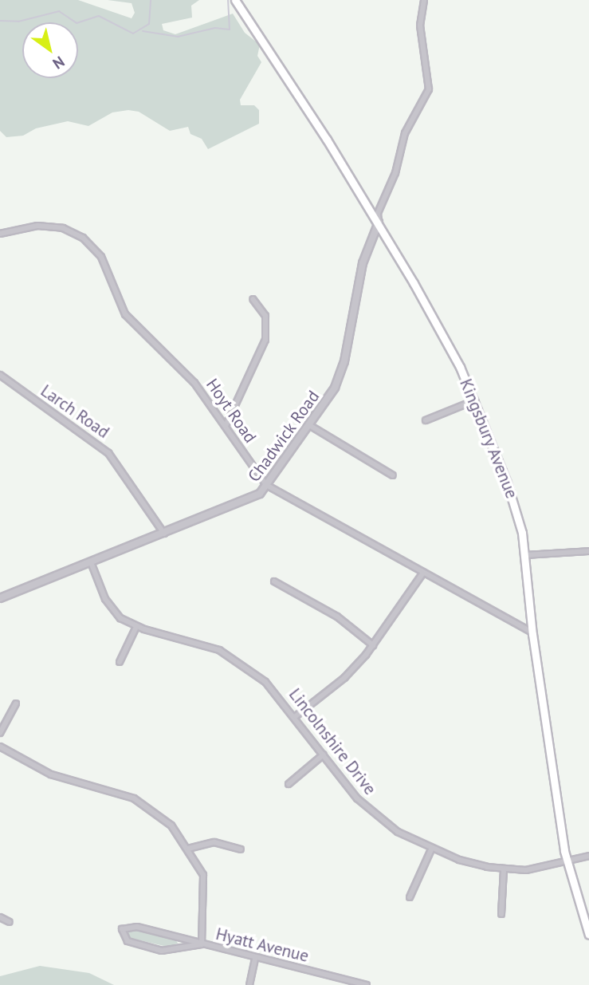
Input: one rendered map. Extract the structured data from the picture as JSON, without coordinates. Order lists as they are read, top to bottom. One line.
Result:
{"streets":{"main road":["Kingsbury Avenue"],"street":["Hoyt Road","Larch Road","Chadwick Road","Lincolnshire Drive","Hyatt Avenue"]},"crossings":[["Hoyt Road","Chadwick Road"],["Hoyt Road","Kingsbury Avenue"],["Larch Road","Chadwick Road"],["Chadwick Road","Kingsbury Avenue"],["Chadwick Road","Lincolnshire Drive"],["Kingsbury Avenue","Lincolnshire Drive"]],"north":"bottom right"}
